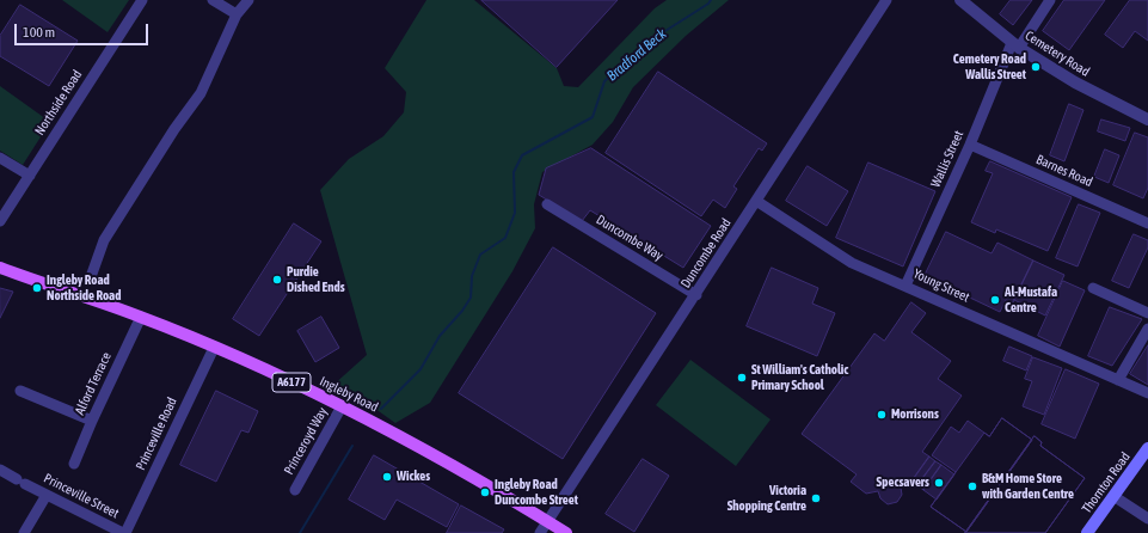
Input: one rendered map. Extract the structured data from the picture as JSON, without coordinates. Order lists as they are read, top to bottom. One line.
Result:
{"streets":{"main road":["A6177","Ingleby Road","Thornton Road"],"street":["Cemetery Road","Northside Road","Wallis Street","Barnes Road","Duncombe Way","Duncombe Road","Young Street","Alford Terrace","Princeville Road","Princeroyd Way","Princeville Street"]},"crossings":[["Cemetery Road","Wallis Street"],["Wallis Street","Barnes Road"],["Wallis Street","Young Street"],["Duncombe Way","Duncombe Road"],["Duncombe Road","Young Street"],["Duncombe Road","Ingleby Road"],["Alford Terrace","Ingleby Road"],["Ingleby Road","Princeville Road"],["Ingleby Road","Princeroyd Way"],["Princeville Road","Princeville Street"]],"water":["Bradford Beck"],"places":["Cemetery Road Wallis Street","Purdie Dished Ends","Ingleby Road Northside Road","Al-Mustafa Centre","St William's Catholic Primary School","Morrisons","Wickes","Specsavers","B&M Home Store with Garden Centre","Ingleby Road Duncombe Street","Victoria Shopping Centre"],"scale_bar":"100 m"}
